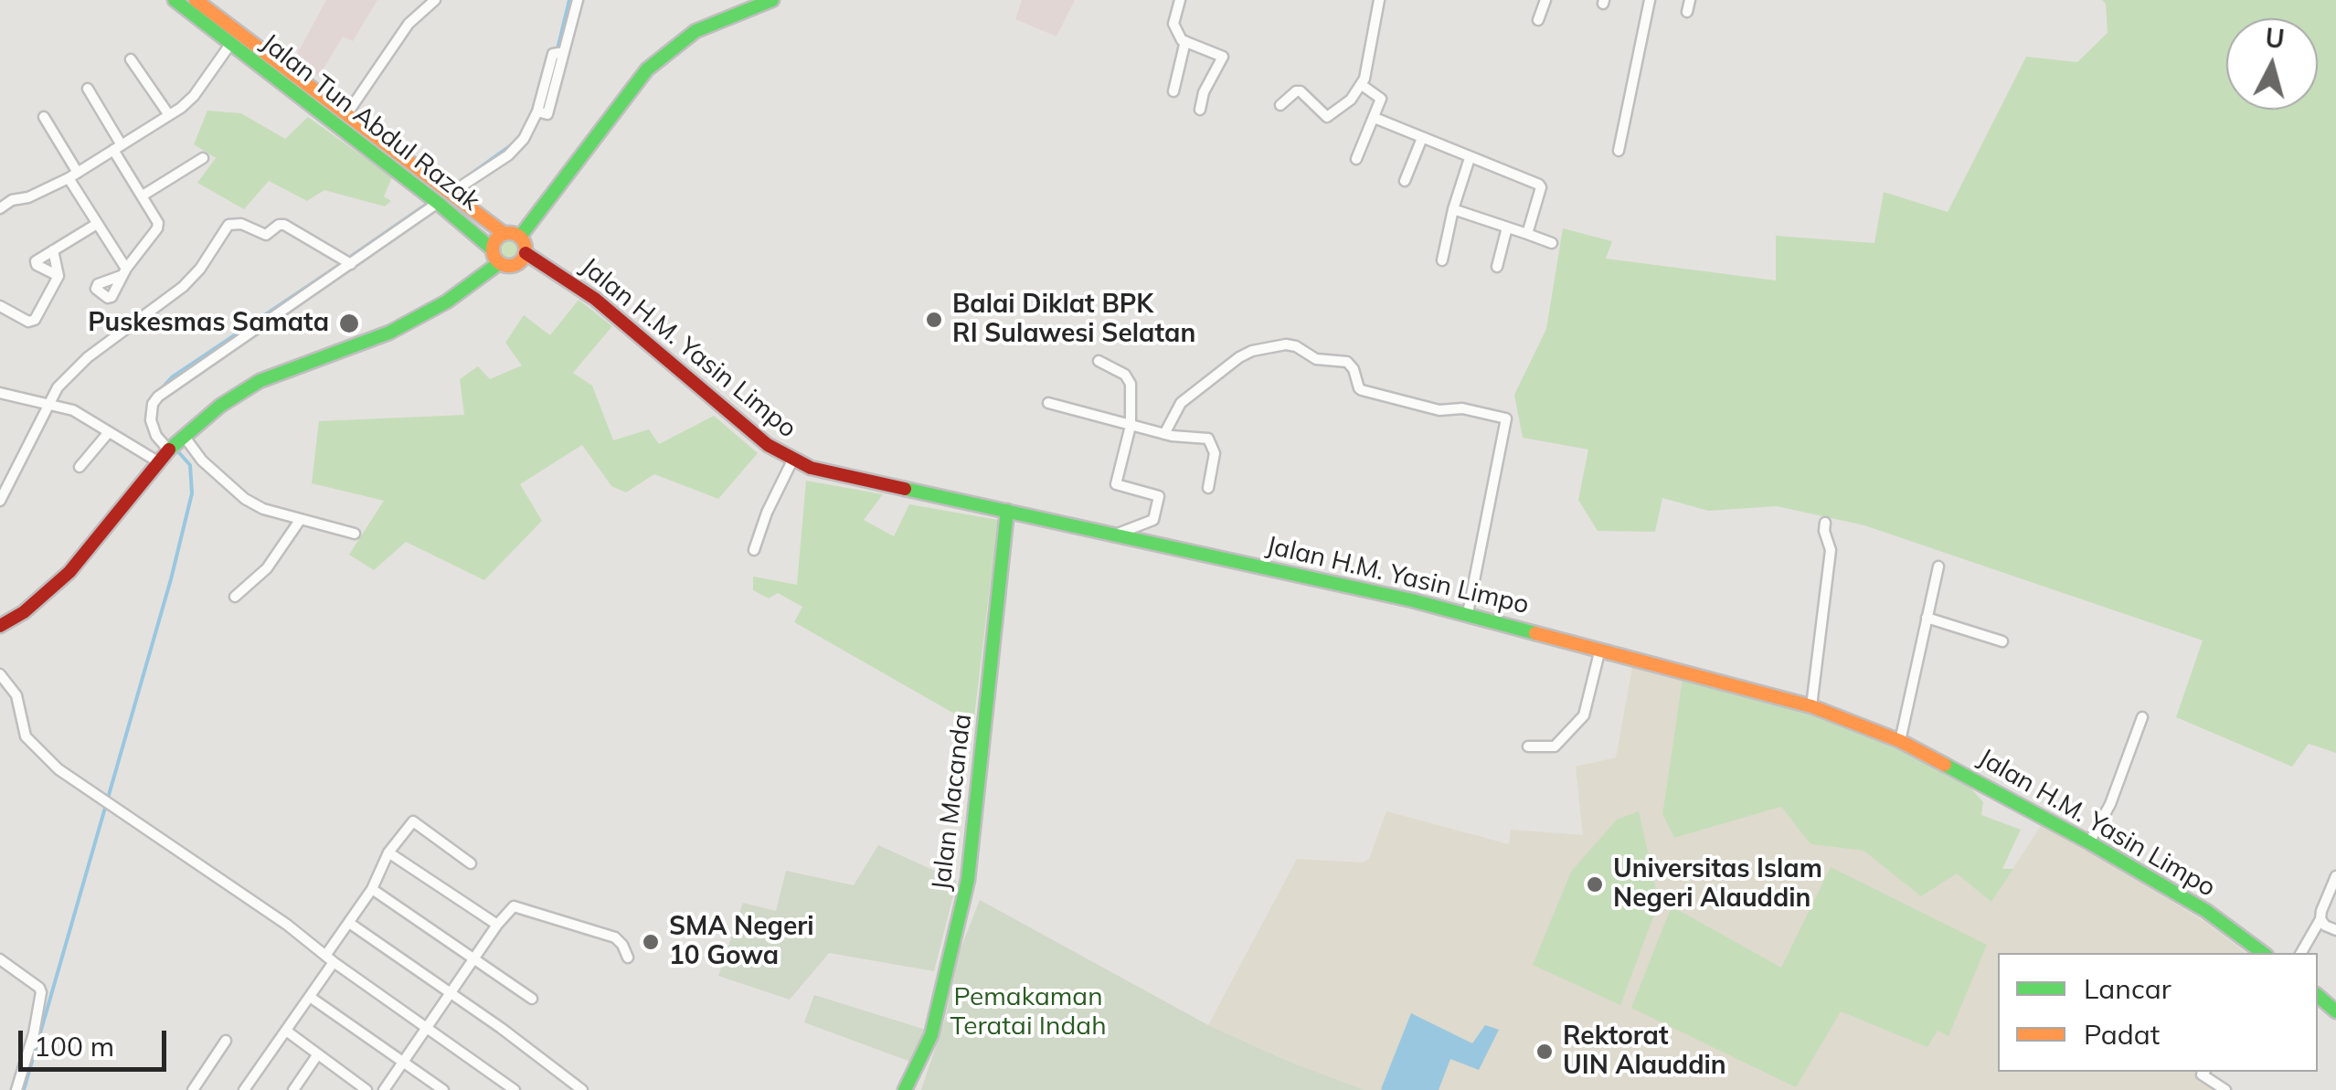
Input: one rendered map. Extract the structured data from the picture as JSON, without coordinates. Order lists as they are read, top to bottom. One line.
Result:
{"streets":{"main road":["Jalan Tun Abdul Razak","Jalan H.M. Yasin Limpo","Jalan Macanda"]},"crossings":[["Jalan Tun Abdul Razak","Jalan H.M. Yasin Limpo"],["Jalan H.M. Yasin Limpo","Jalan Macanda"]],"parks":["Pemakaman Teratai Indah"],"places":["Balai Diklat BPK RI Sulawesi Selatan","Puskesmas Samata","Universitas Islam Negeri Alauddin","SMA Negeri 10 Gowa","Rektorat UIN Alauddin"],"legend":["Lancar","Padat"],"scale_bar":"100 m","north":"top"}
